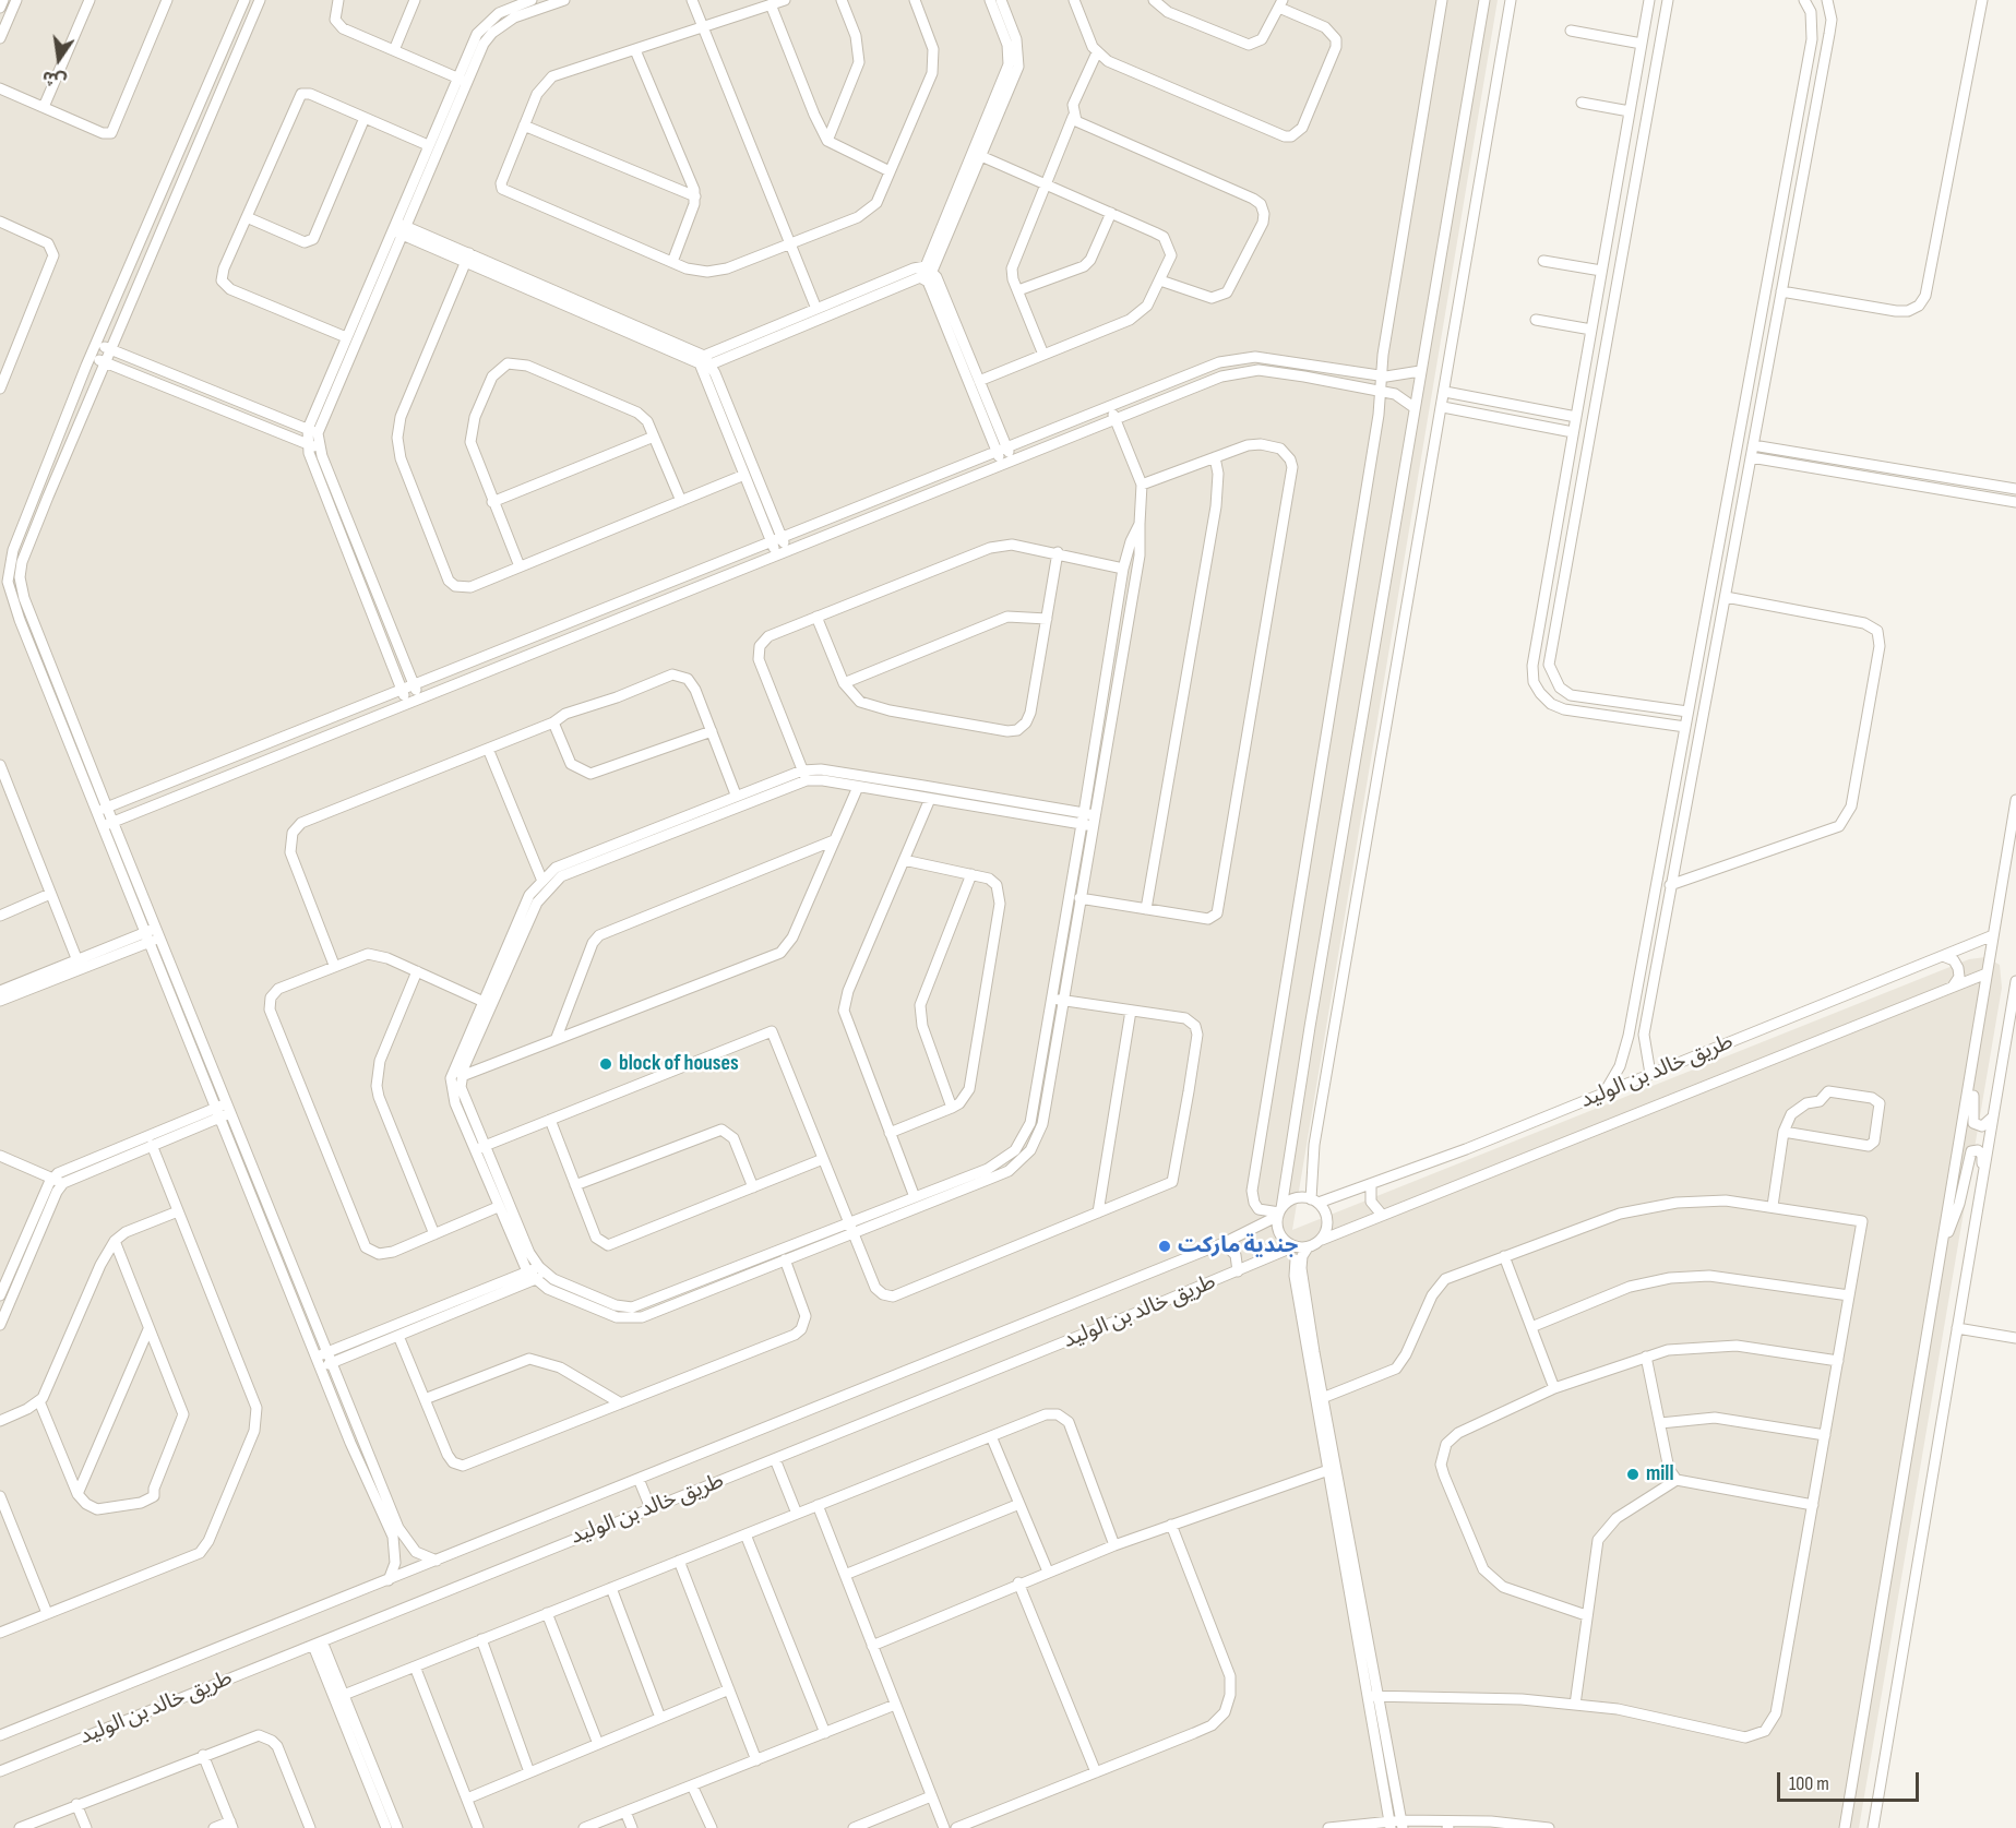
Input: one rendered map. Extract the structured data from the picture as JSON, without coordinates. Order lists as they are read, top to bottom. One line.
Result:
{"streets":{"street":["طريق خالد بن الوليد"]},"places":["block of houses","جندية ماركت","mill"],"scale_bar":"100 m","north":"bottom"}
